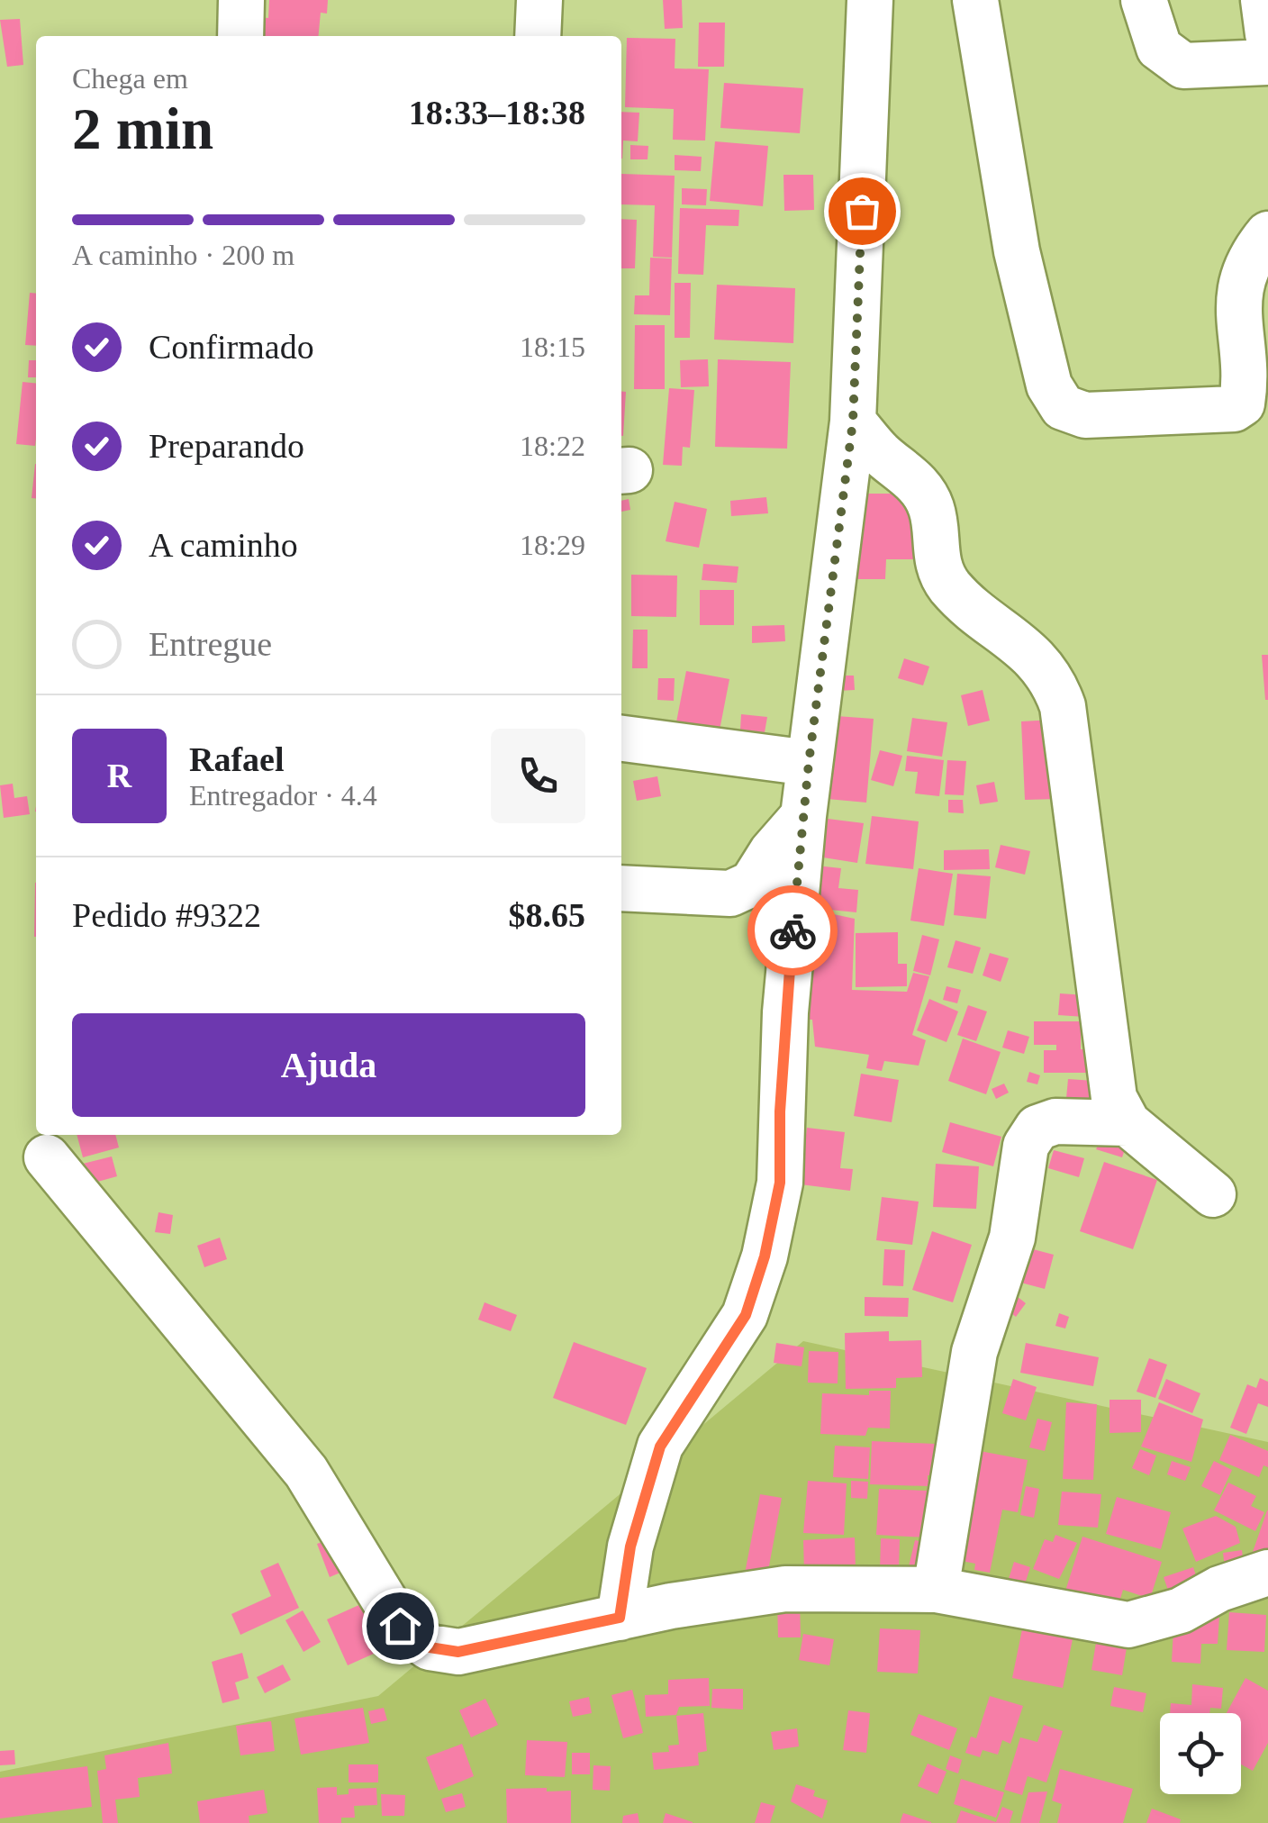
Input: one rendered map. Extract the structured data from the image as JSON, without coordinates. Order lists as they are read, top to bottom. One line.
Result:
{"page":{"heading":["2 min","Chega em","18:33–18:38"],"panel":["Rafael","Entregador · 4.4","Pedido #9322","$8.65"],"bar":"A caminho · 200 m","list":[["Confirmado","18:15"],["Preparando","18:22"],["A caminho","18:29"],"Entregue"],"round":"R","buttons":"Ajuda"}}
